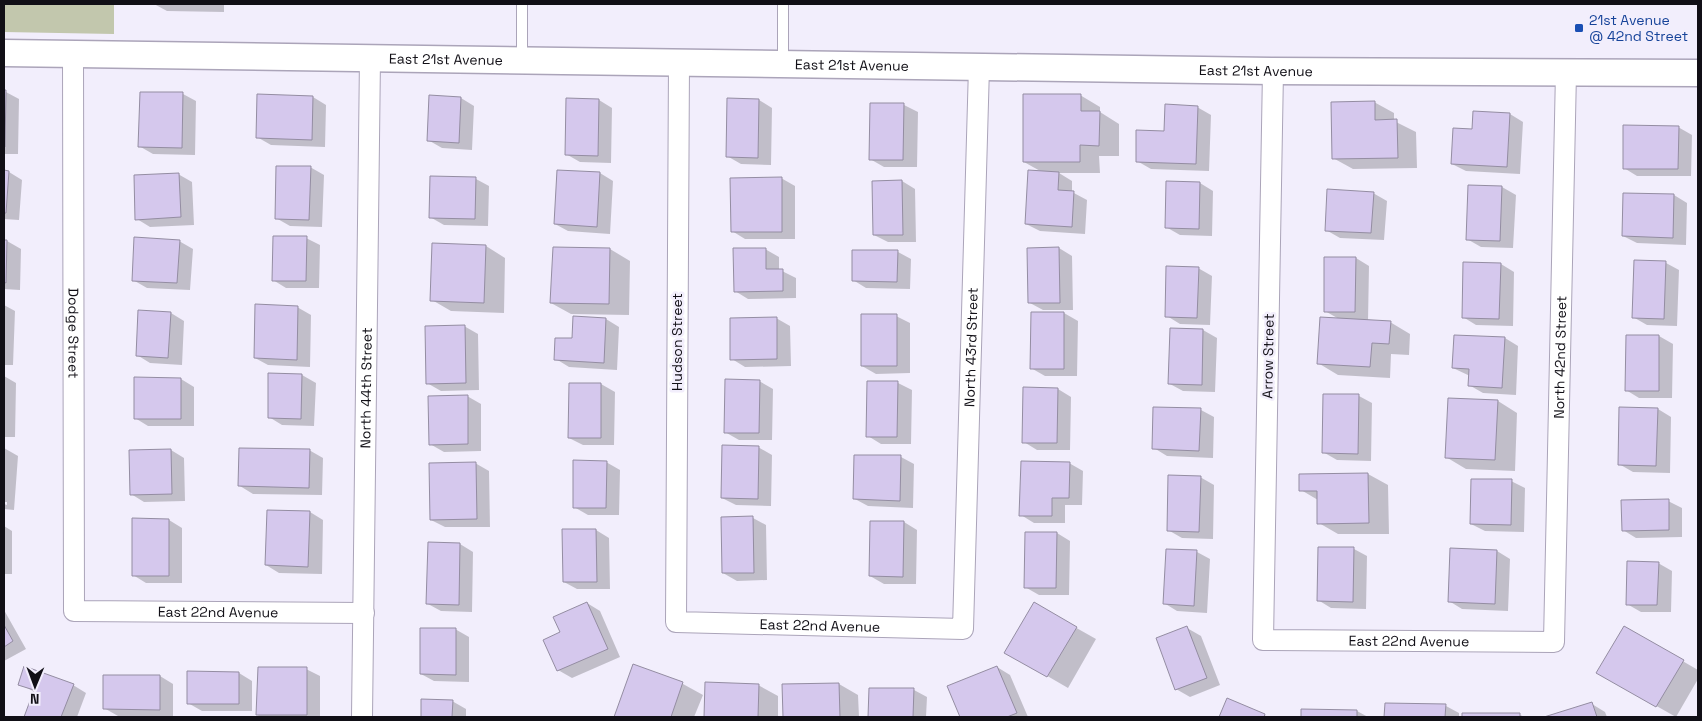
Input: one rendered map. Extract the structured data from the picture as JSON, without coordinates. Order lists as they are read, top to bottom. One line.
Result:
{"streets":{"street":["East 21st Avenue","Dodge Street","Hudson Street","North 43rd Street","Arrow Street","North 42nd Street","North 44th Street","East 22nd Avenue"]},"crossings":[["East 21st Avenue","Dodge Street"],["East 21st Avenue","Hudson Street"],["East 21st Avenue","North 43rd Street"],["East 21st Avenue","Arrow Street"],["East 21st Avenue","North 42nd Street"],["East 21st Avenue","North 44th Street"],["Dodge Street","East 22nd Avenue"],["Hudson Street","East 22nd Avenue"],["North 43rd Street","East 22nd Avenue"],["Arrow Street","East 22nd Avenue"],["North 42nd Street","East 22nd Avenue"],["North 44th Street","East 22nd Avenue"]],"places":{"transit":["21st Avenue @ 42nd Street"]},"north":"bottom"}
